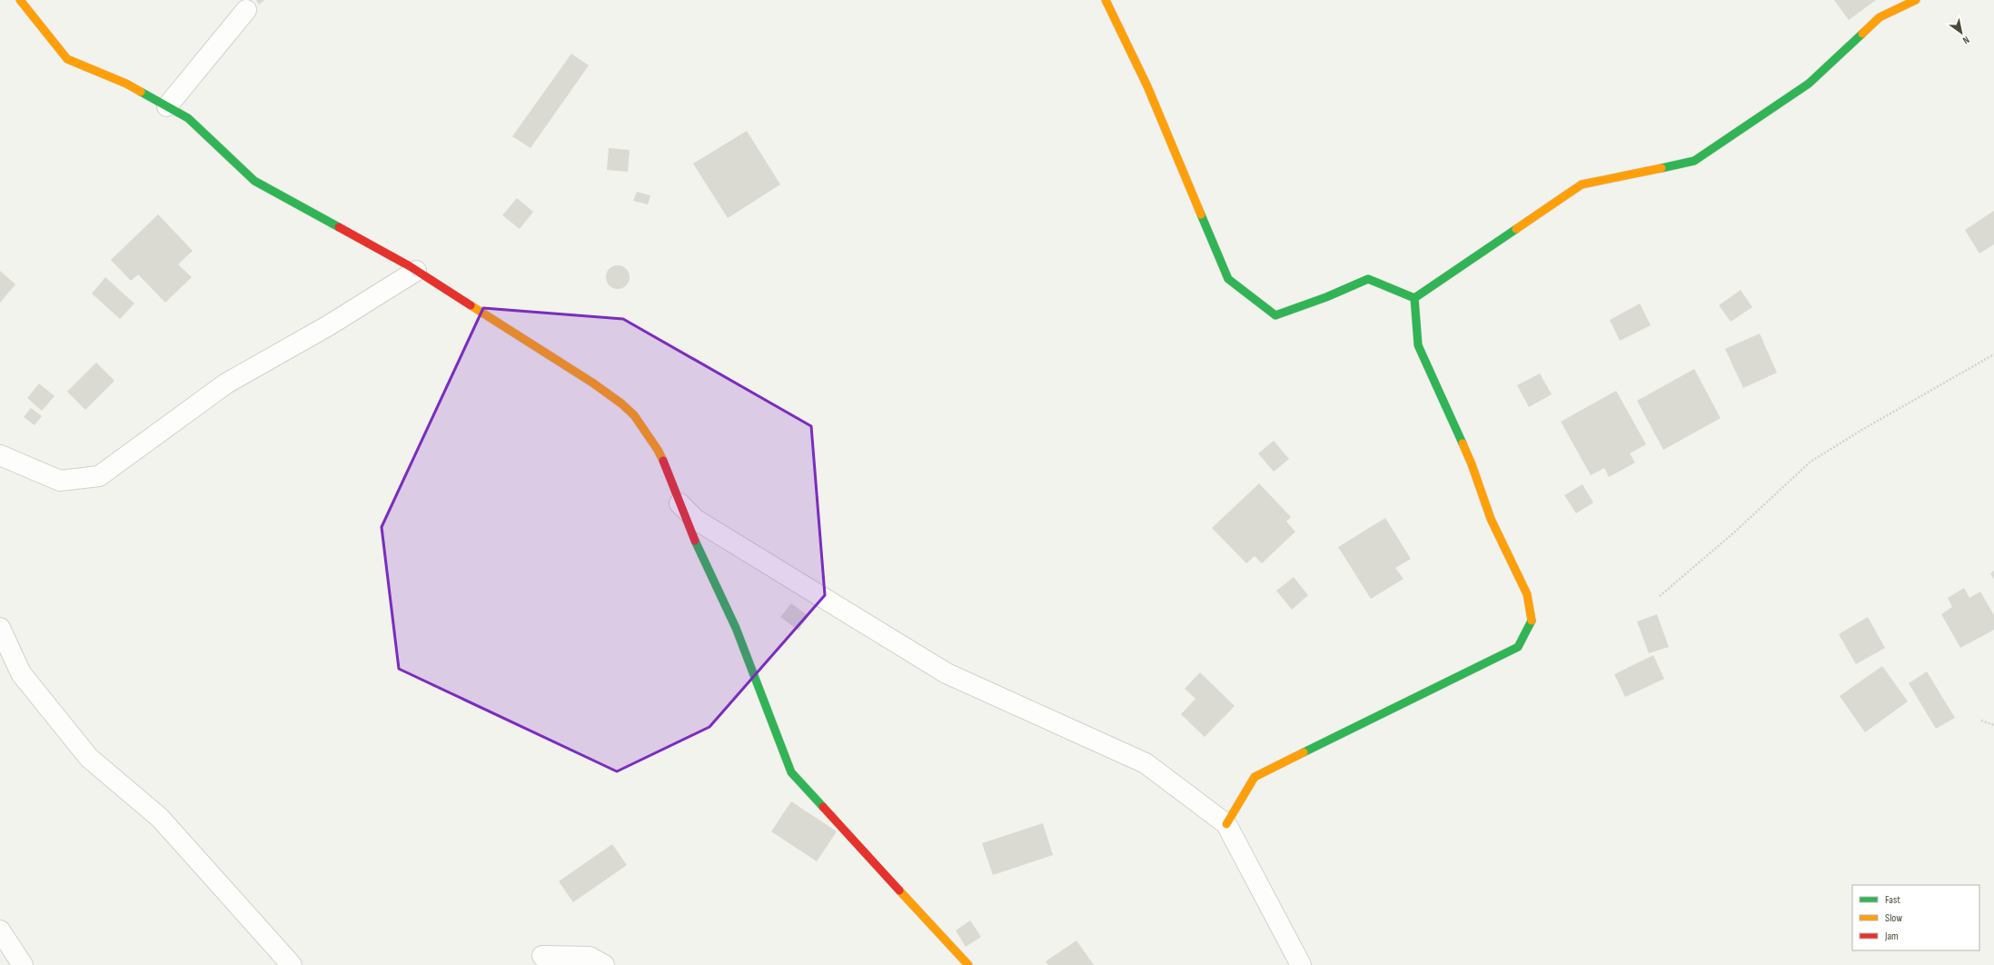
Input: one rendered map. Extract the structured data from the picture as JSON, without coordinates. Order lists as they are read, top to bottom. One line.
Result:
{"legend":["Fast","Slow","Jam"],"north":"bottom right"}
